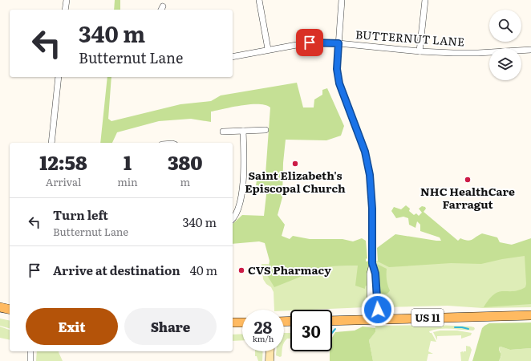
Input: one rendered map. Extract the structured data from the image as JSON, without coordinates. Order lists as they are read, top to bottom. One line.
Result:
{"streets":{"main road":["US 11"],"street":["BUTTERNUT LANE"]},"places":["Saint Elizabeth's Episcopal Church","NHC HealthCare Farragut","CVS Pharmacy"],"page":{"turn":["340 m","Butternut Lane"],"eta":["12:58","Arrival","1","min","380","m"],"list":[{"name":"Turn left","note":"Butternut Lane","value":"340 m"},{"name":"Arrive at destination","value":"40 m"}],"buttons":["Exit","Share"],"speed":"28 km/h","limit":"30"}}
